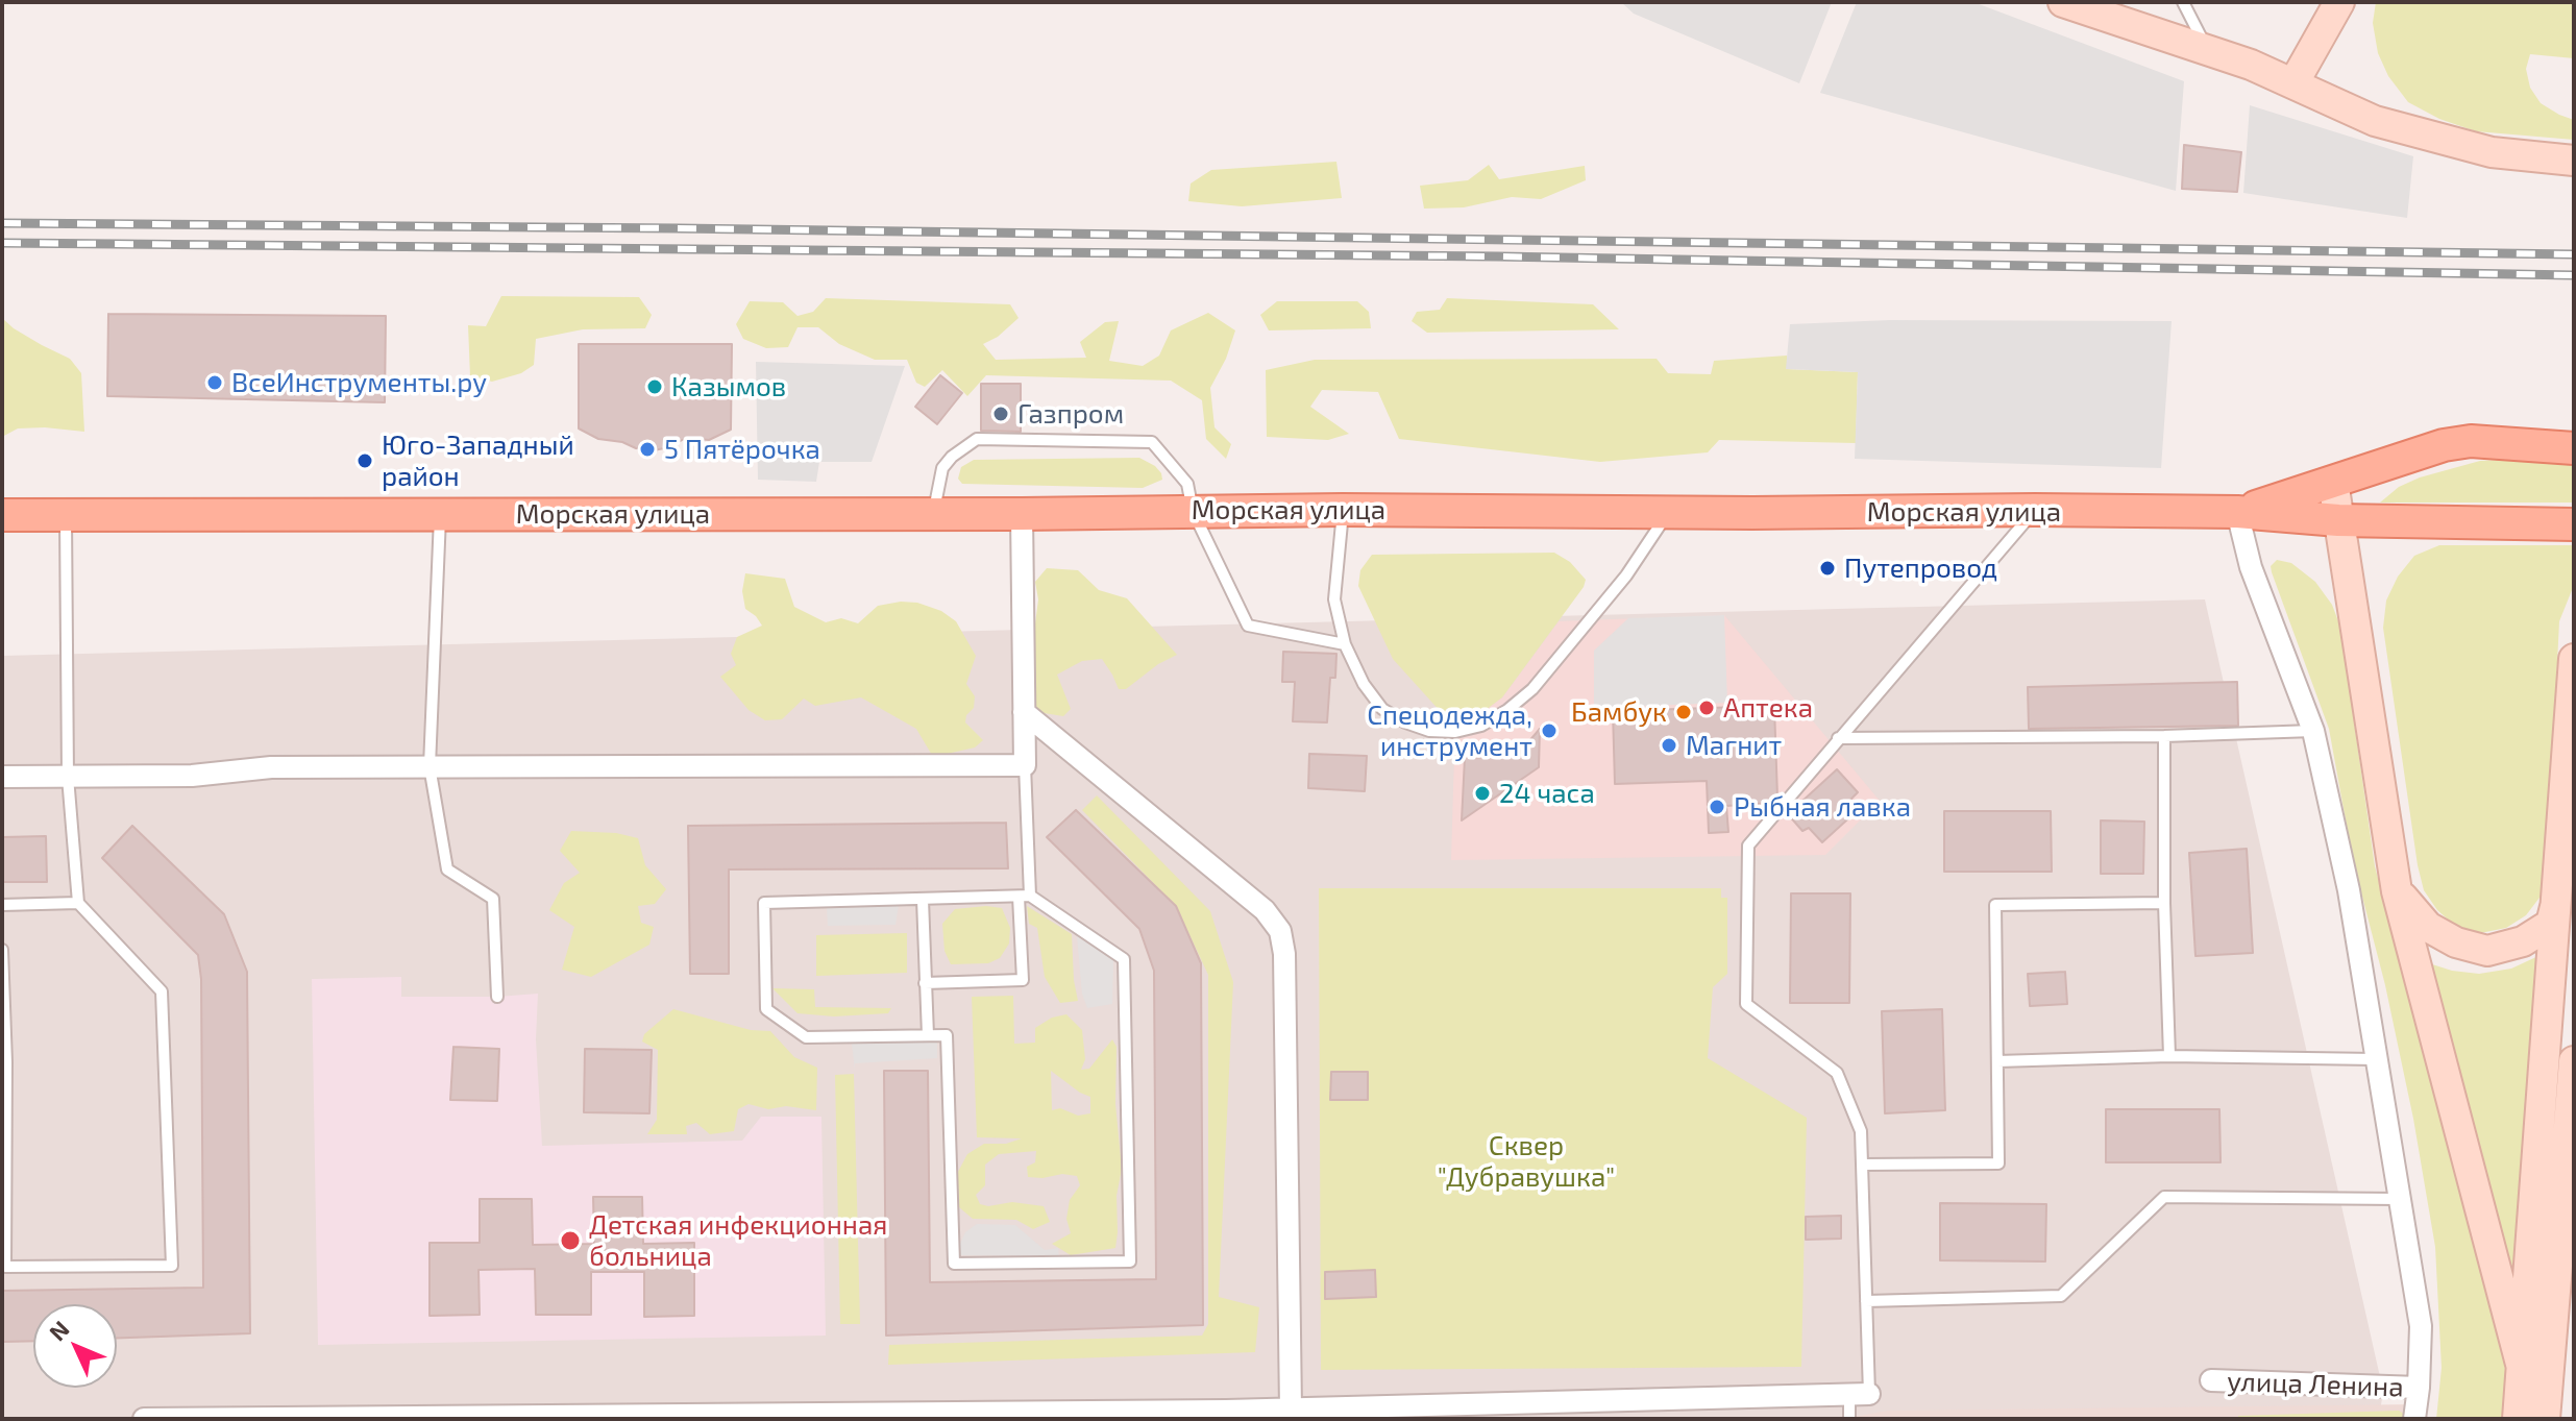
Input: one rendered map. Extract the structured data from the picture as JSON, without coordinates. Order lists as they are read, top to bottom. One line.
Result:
{"streets":{"main road":["Морская улица"],"street":["улица Ленина"]},"parks":["Сквер \"Дубравушка\""],"places":["ВсеИнструменты.ру","Казымов","Газпром","5 Пятёрочка","Юго-Западный район","Путепровод","Аптека","Бамбук","Спецодежда, инструмент","Магнит","24 часа","Рыбная лавка","Детская инфекционная больница"],"north":"top left"}
